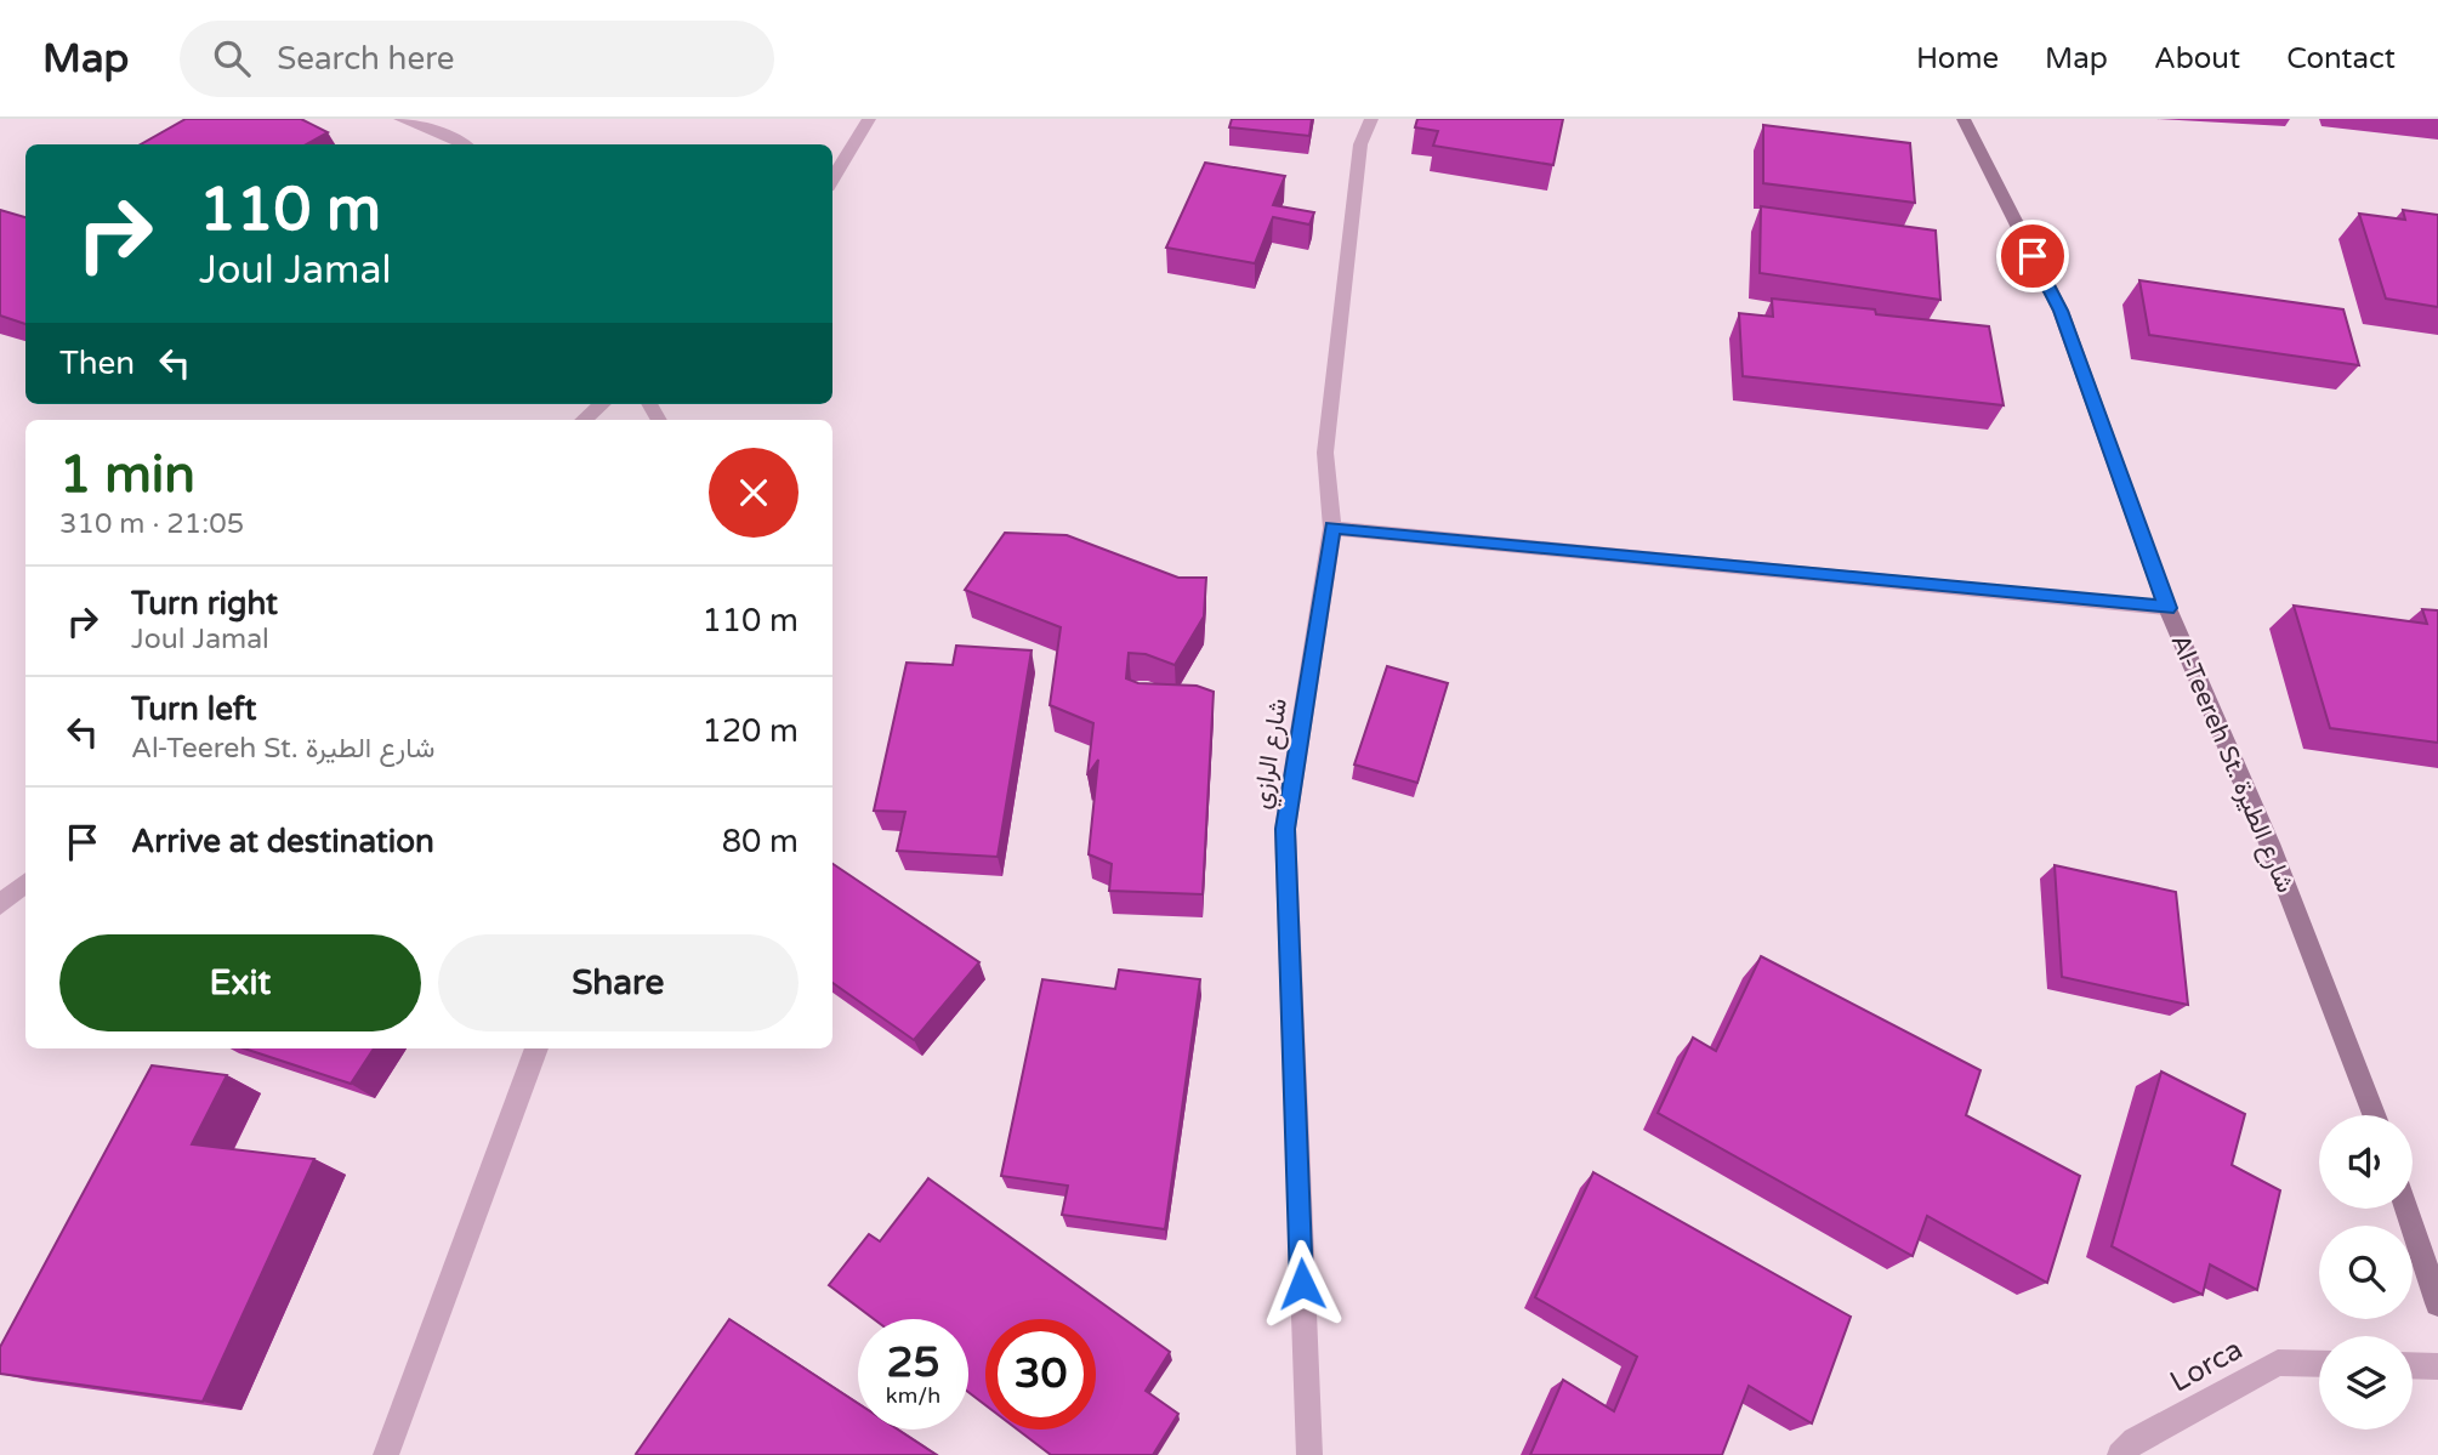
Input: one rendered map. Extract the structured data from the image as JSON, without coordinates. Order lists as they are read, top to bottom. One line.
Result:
{"streets":{"main road":["Al-Teereh St. شارع الطيرة"],"street":["شارع الرازي","Lorca"]},"page":{"header":"Map","search":"Search here","nav":["Home","Map","About","Contact"],"turn":["110 m","Joul Jamal"],"then":"Then","heading":["1 min","310 m · 21:05"],"list":[{"name":"Turn right","note":"Joul Jamal","value":"110 m"},{"name":"Turn left","note":"Al-Teereh St. شارع الطيرة","value":"120 m"},{"name":"Arrive at destination","value":"80 m"}],"buttons":["Exit","Share"],"speed":"25 km/h","limit":"30"}}
